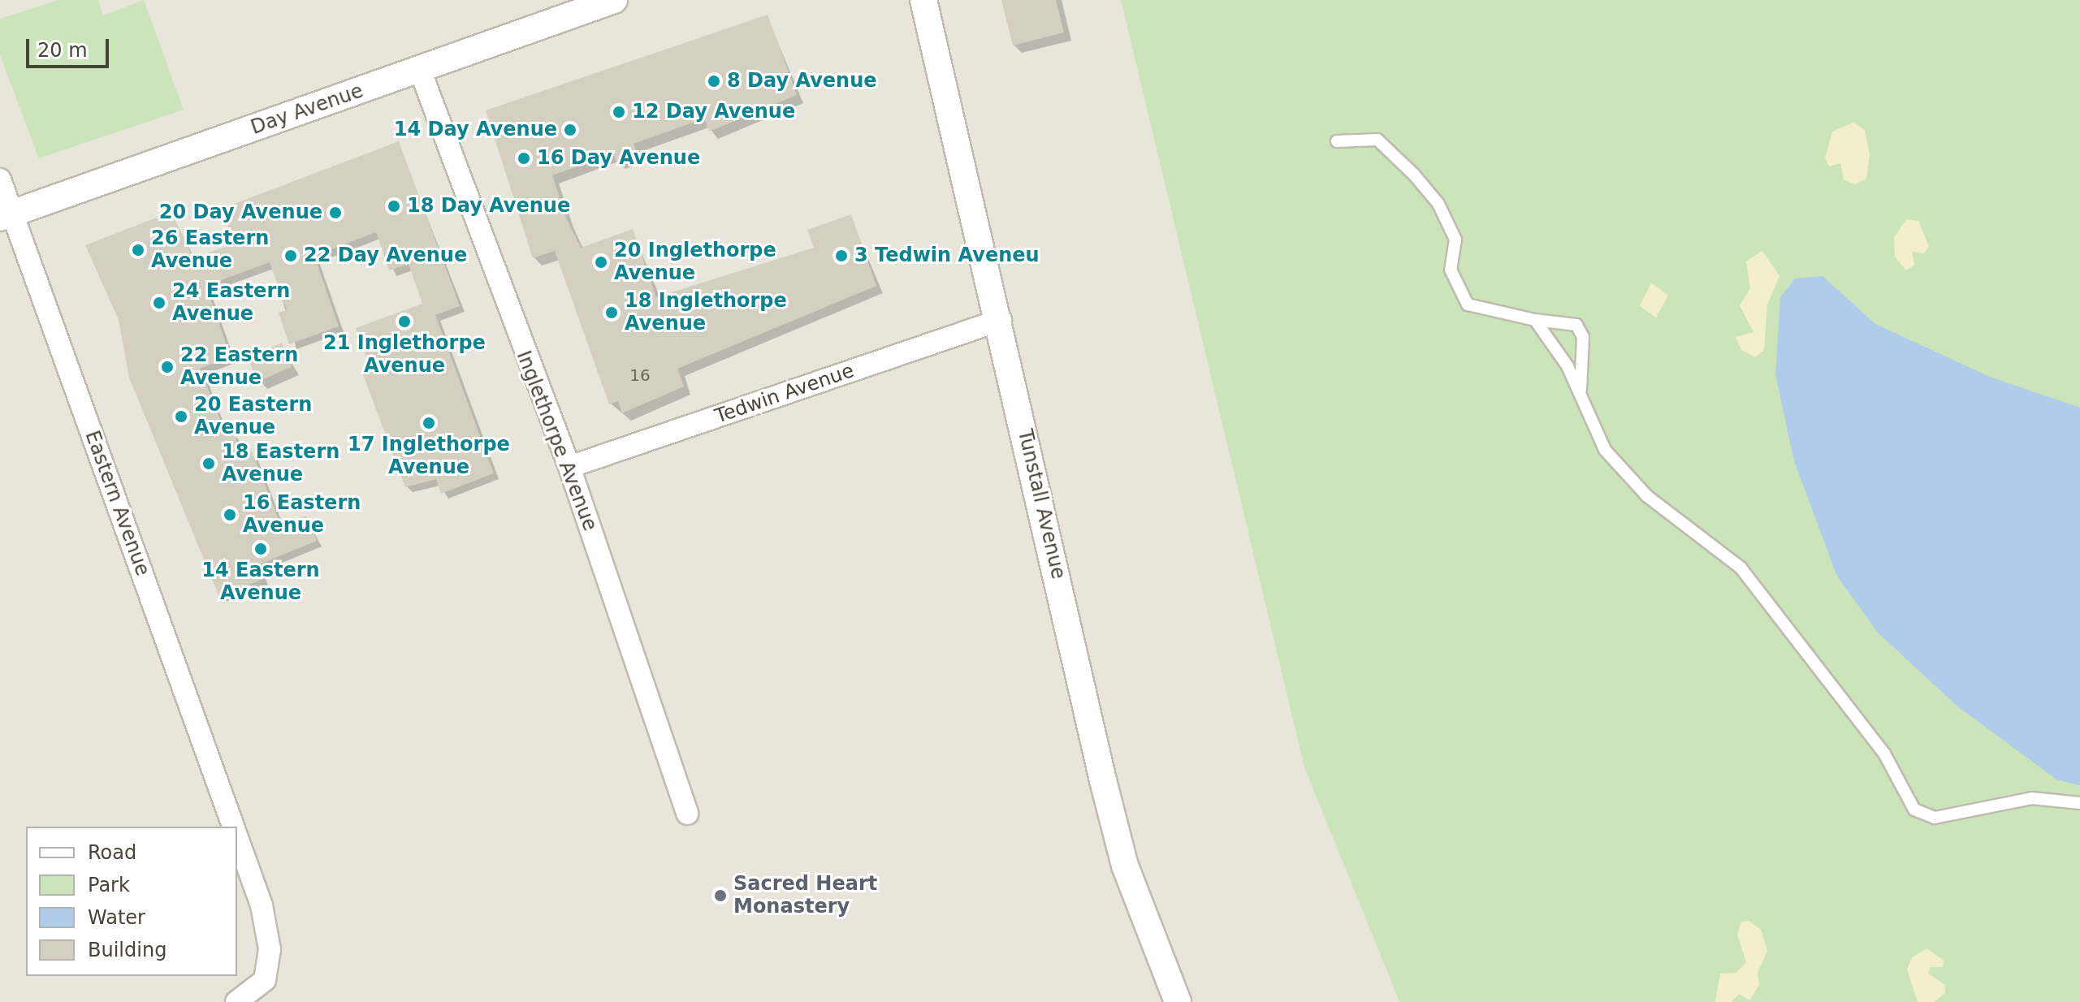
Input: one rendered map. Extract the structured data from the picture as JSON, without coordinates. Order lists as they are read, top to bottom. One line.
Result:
{"streets":{"street":["Day Avenue","Tedwin Avenue","Inglethorpe Avenue","Eastern Avenue","Tunstall Avenue"]},"crossings":[["Day Avenue","Inglethorpe Avenue"],["Day Avenue","Eastern Avenue"],["Tedwin Avenue","Inglethorpe Avenue"],["Tedwin Avenue","Tunstall Avenue"]],"places":["8 Day Avenue","12 Day Avenue","14 Day Avenue","16 Day Avenue","18 Day Avenue","20 Day Avenue","26 Eastern Avenue","22 Day Avenue","3 Tedwin Aveneu","20 Inglethorpe Avenue","24 Eastern Avenue","18 Inglethorpe Avenue","21 Inglethorpe Avenue","22 Eastern Avenue","20 Eastern Avenue","17 Inglethorpe Avenue","18 Eastern Avenue","16 Eastern Avenue","14 Eastern Avenue","Sacred Heart Monastery"],"house_numbers":["16"],"legend":["Road","Park","Water","Building"],"scale_bar":"20 m"}
